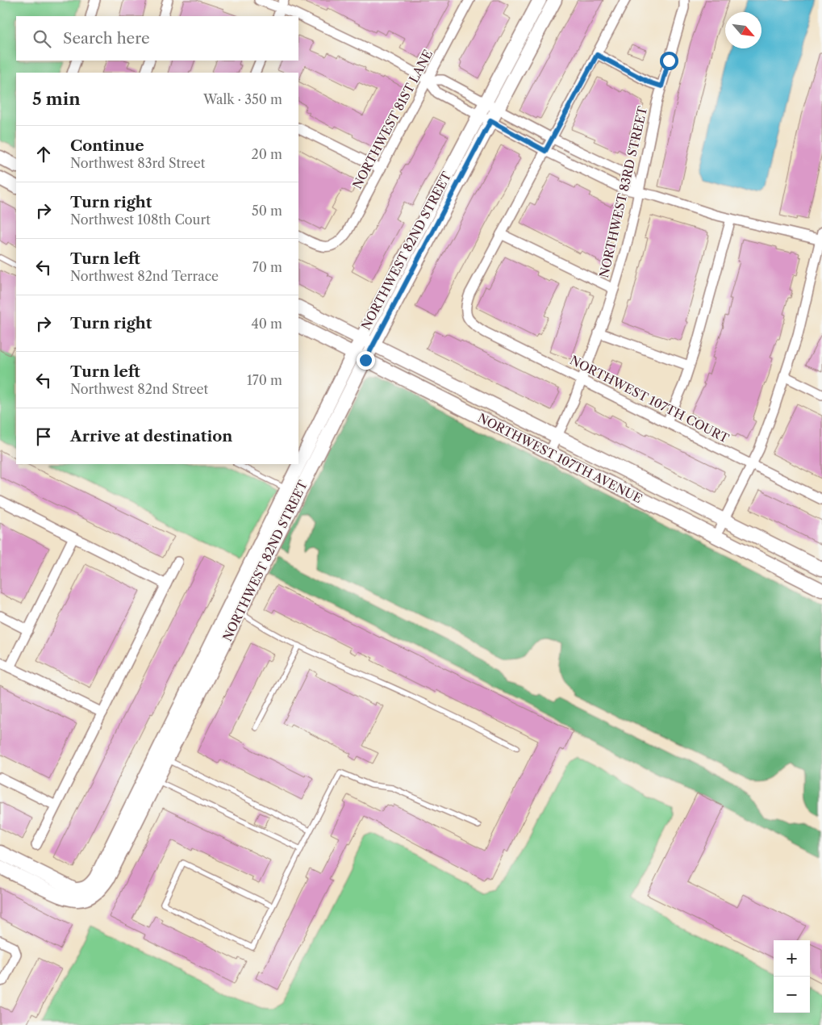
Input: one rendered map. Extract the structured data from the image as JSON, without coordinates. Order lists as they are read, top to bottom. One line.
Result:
{"streets":{"street":["NORTHWEST 81ST LANE","NORTHWEST 83RD STREET","NORTHWEST 82ND STREET","NORTHWEST 107TH COURT","NORTHWEST 107TH AVENUE"]},"crossings":[["NORTHWEST 83RD STREET","NORTHWEST 107TH COURT"],["NORTHWEST 83RD STREET","NORTHWEST 107TH AVENUE"],["NORTHWEST 82ND STREET","NORTHWEST 107TH AVENUE"]],"north":"bottom right","page":{"search":"Search here","heading":["5 min","Walk · 350 m"],"list":[["Continue","Northwest 83rd Street","20 m"],["Turn right","Northwest 108th Court","50 m"],["Turn left","Northwest 82nd Terrace","70 m"],["Turn right","40 m"],["Turn left","Northwest 82nd Street","170 m"],"Arrive at destination"],"map_buttons":["+","−"]}}
